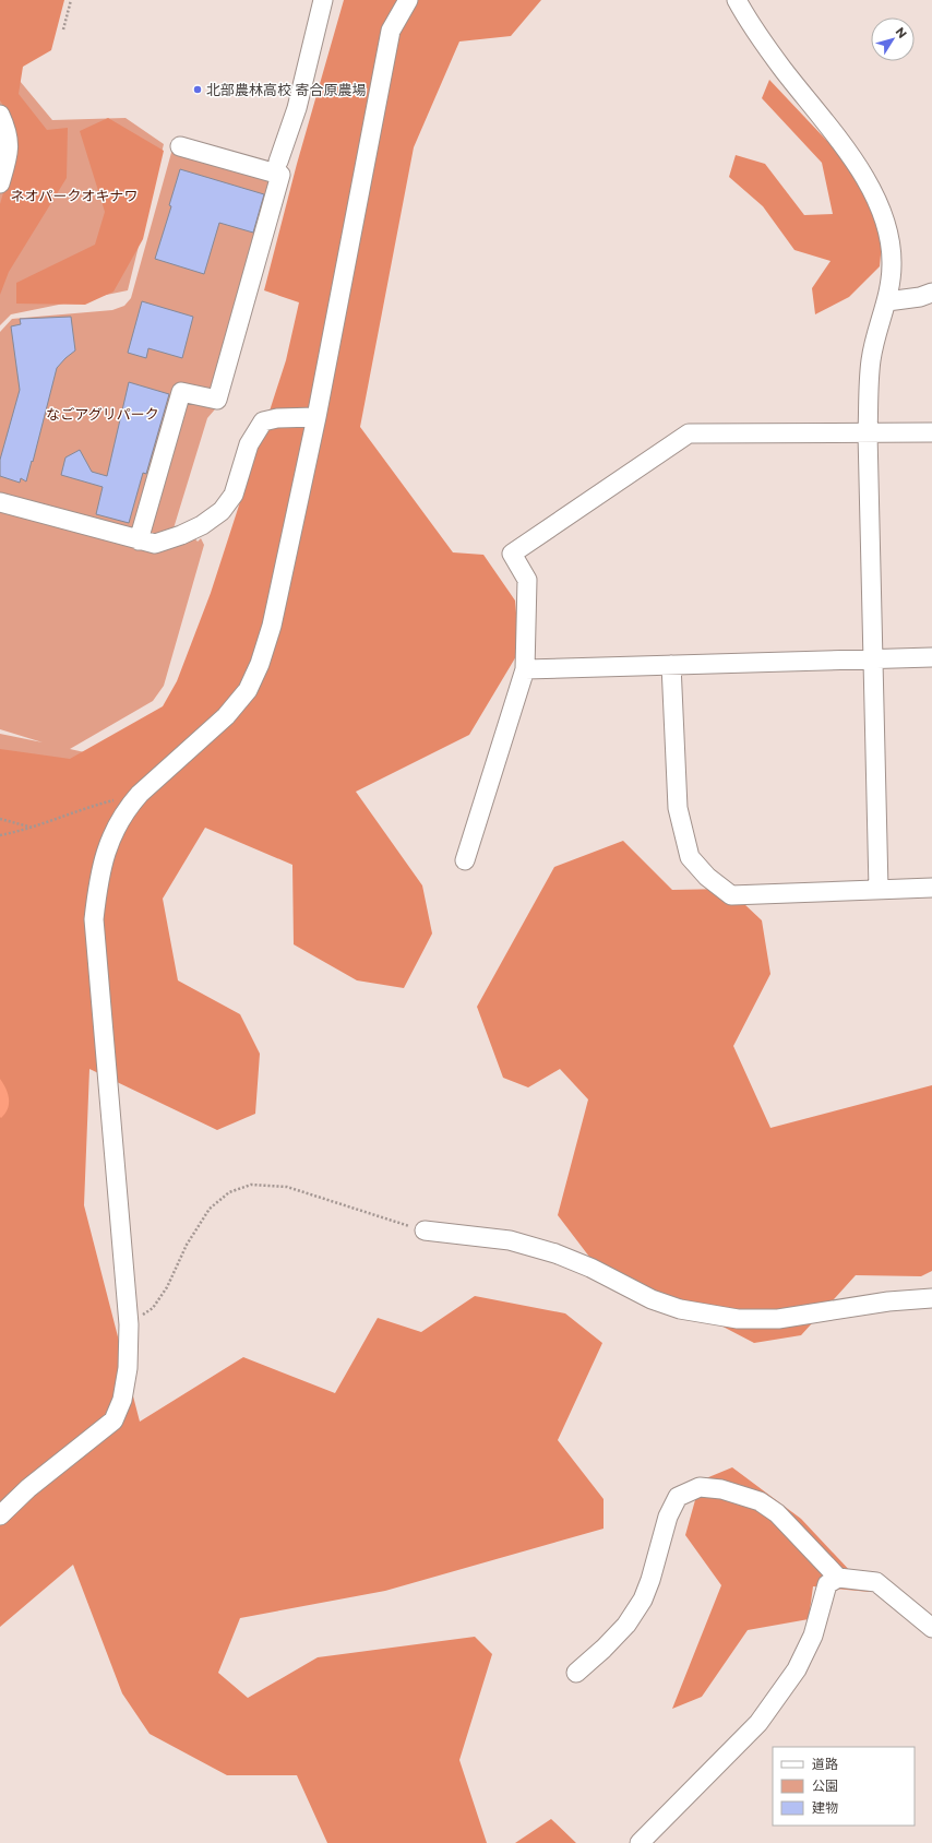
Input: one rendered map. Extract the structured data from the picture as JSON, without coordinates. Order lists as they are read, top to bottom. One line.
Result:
{"parks":["ネオパークオキナワ","なごアグリパーク"],"places":["北部農林高校 寄合原農場"],"legend":["道路","公園","建物"],"north":"top right"}
